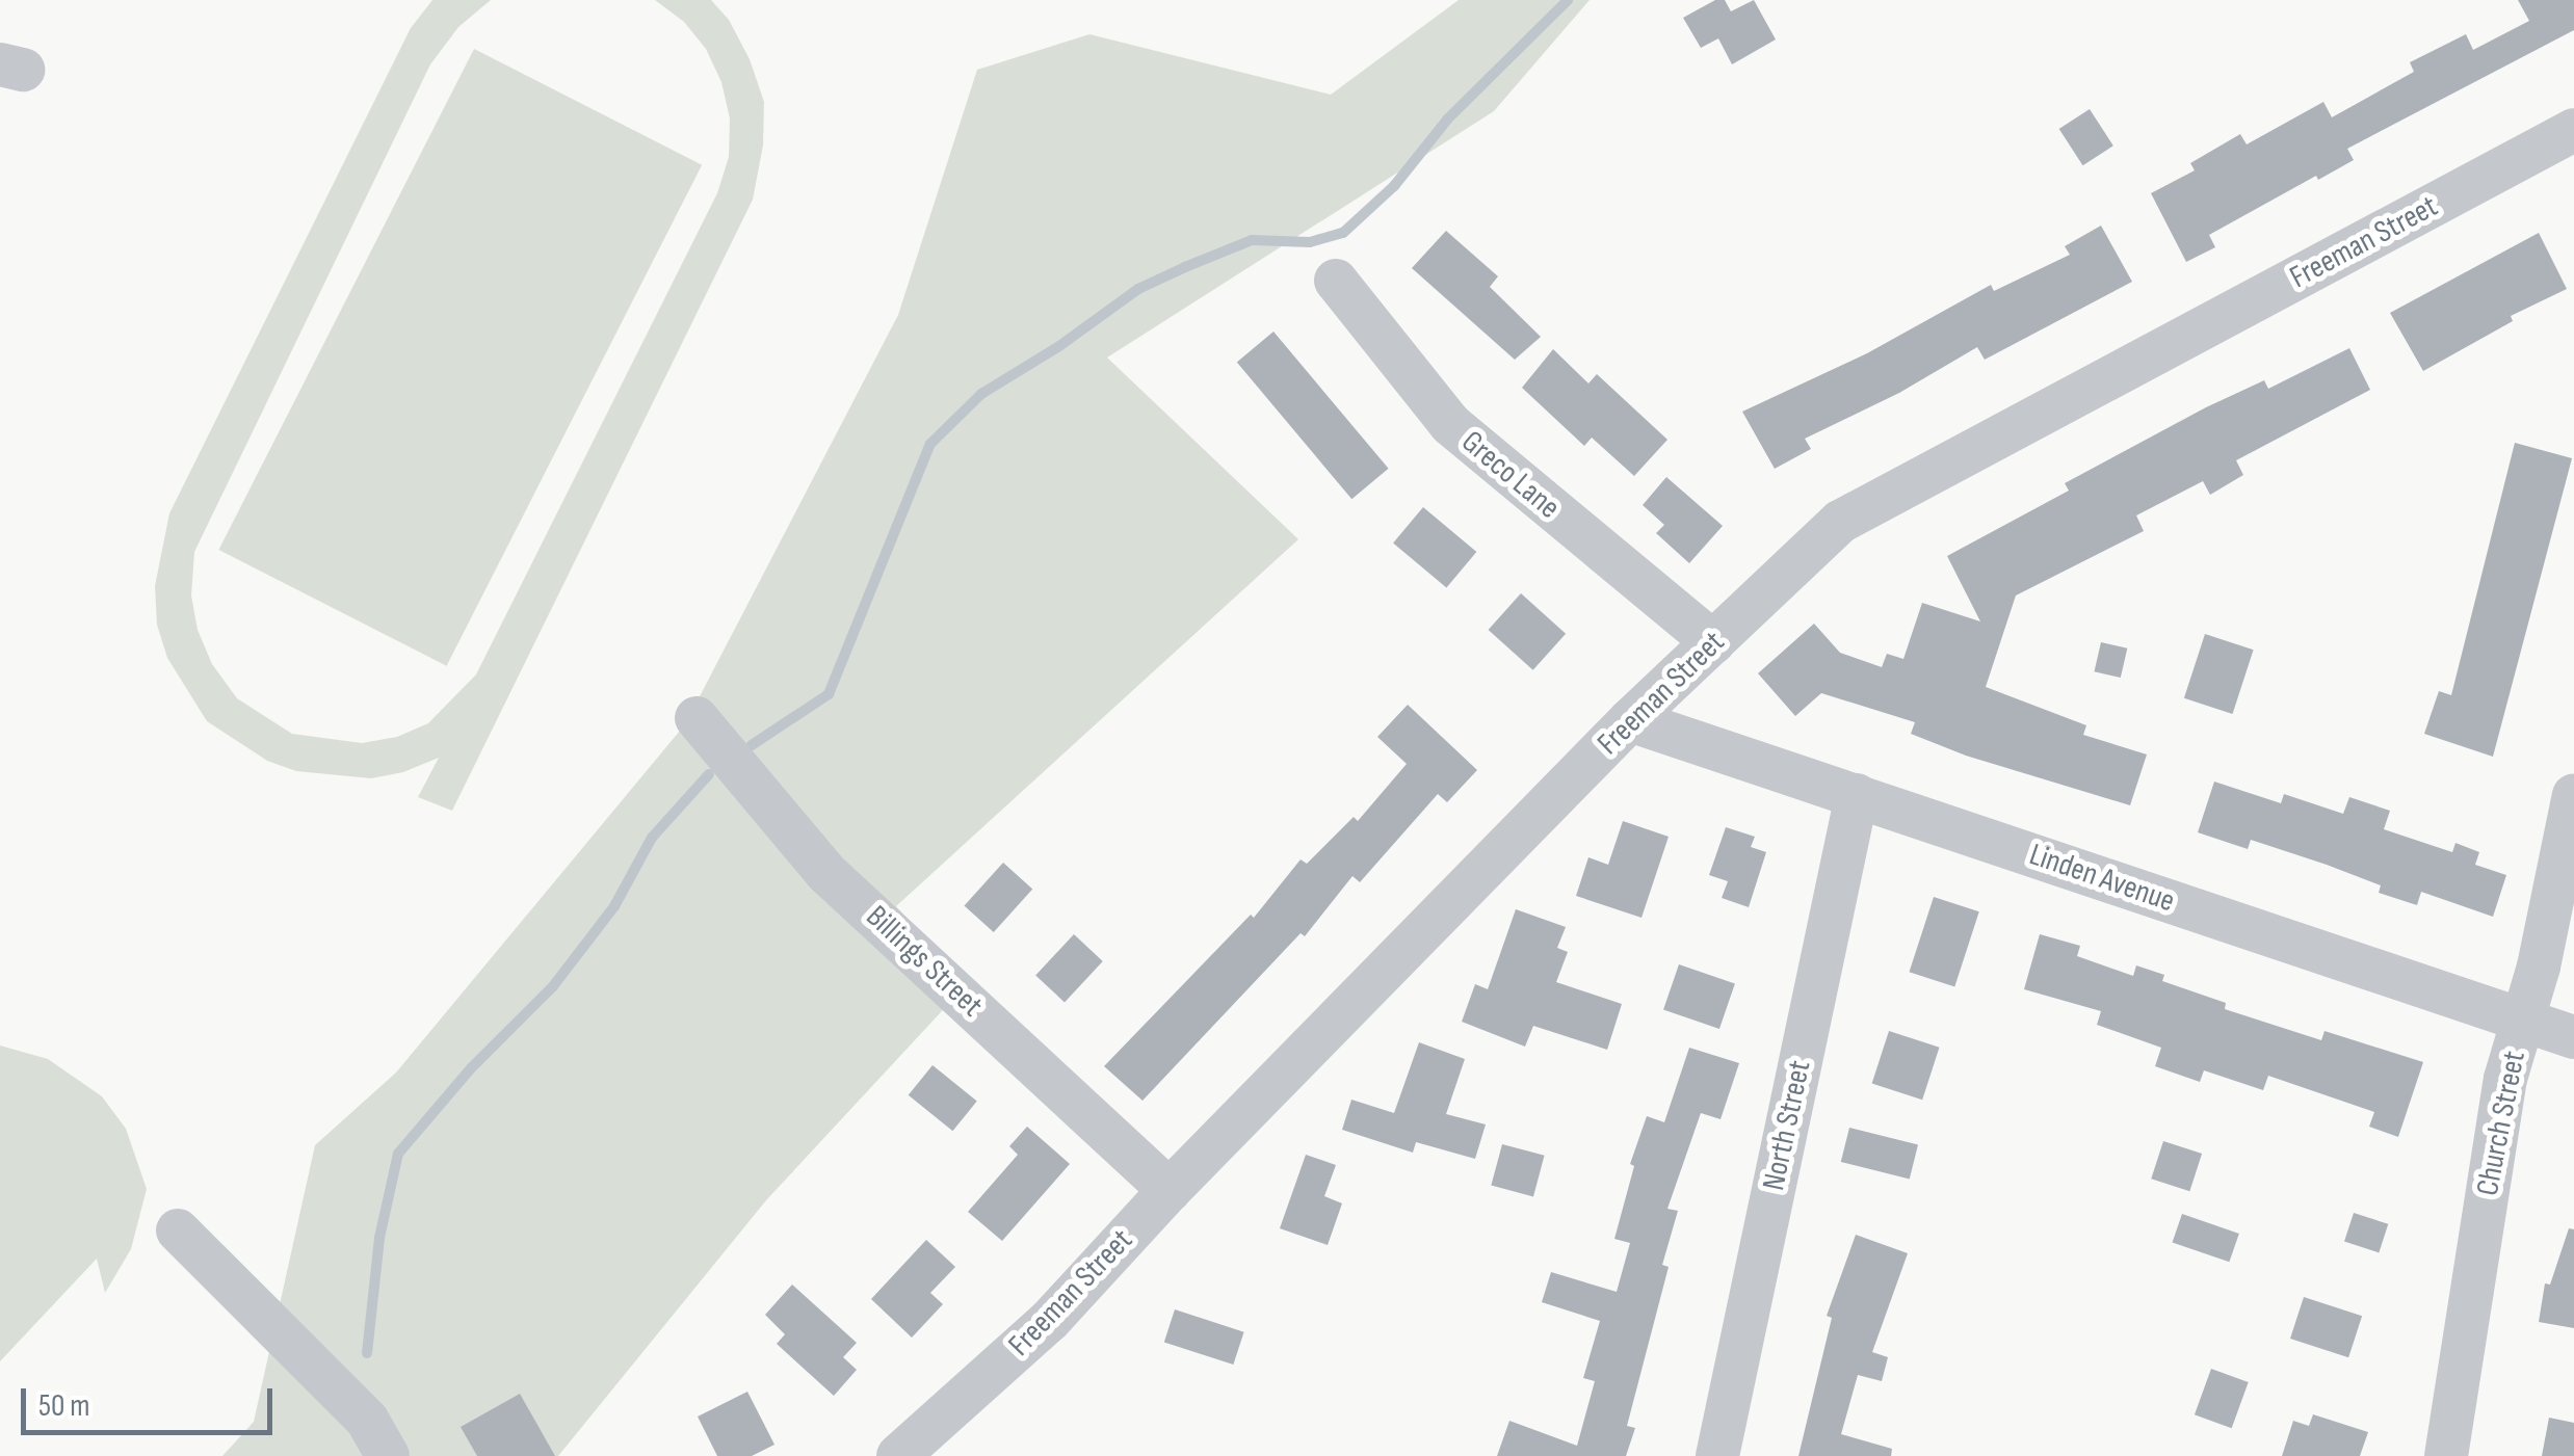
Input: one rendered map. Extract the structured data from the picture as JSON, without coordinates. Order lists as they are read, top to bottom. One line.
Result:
{"streets":{"street":["Freeman Street","Greco Lane","Linden Avenue","Billings Street","Church Street","North Street"]},"crossings":[["Freeman Street","Greco Lane"],["Freeman Street","Linden Avenue"],["Freeman Street","Billings Street"],["Linden Avenue","Church Street"],["Linden Avenue","North Street"]],"scale_bar":"50 m"}
